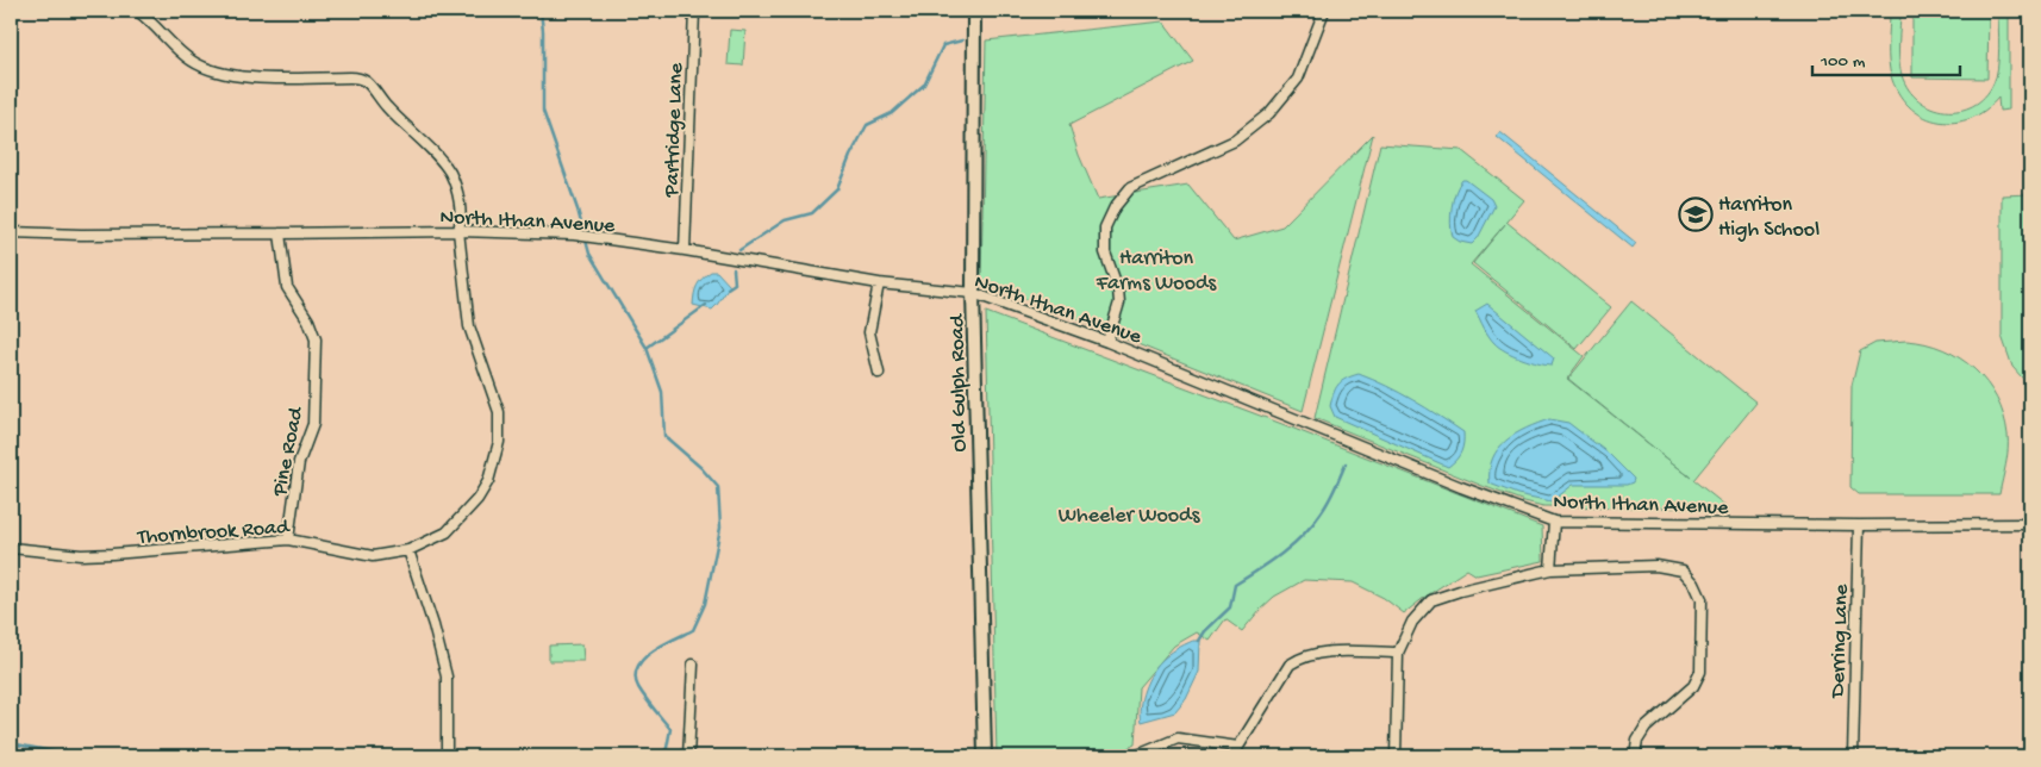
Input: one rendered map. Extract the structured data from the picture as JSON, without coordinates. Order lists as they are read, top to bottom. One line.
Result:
{"streets":{"street":["Partridge Lane","North Ithan Avenue","Old Gulph Road","Pine Road","Thornbrook Road","Derring Lane"]},"crossings":[["Partridge Lane","North Ithan Avenue"],["North Ithan Avenue","Old Gulph Road"],["North Ithan Avenue","Pine Road"],["North Ithan Avenue","Thornbrook Road"],["North Ithan Avenue","Derring Lane"],["Pine Road","Thornbrook Road"]],"parks":["Harriton Farms Woods","Wheeler Woods"],"places":{"school or university":["Harriton High School"]},"scale_bar":"100 m"}
